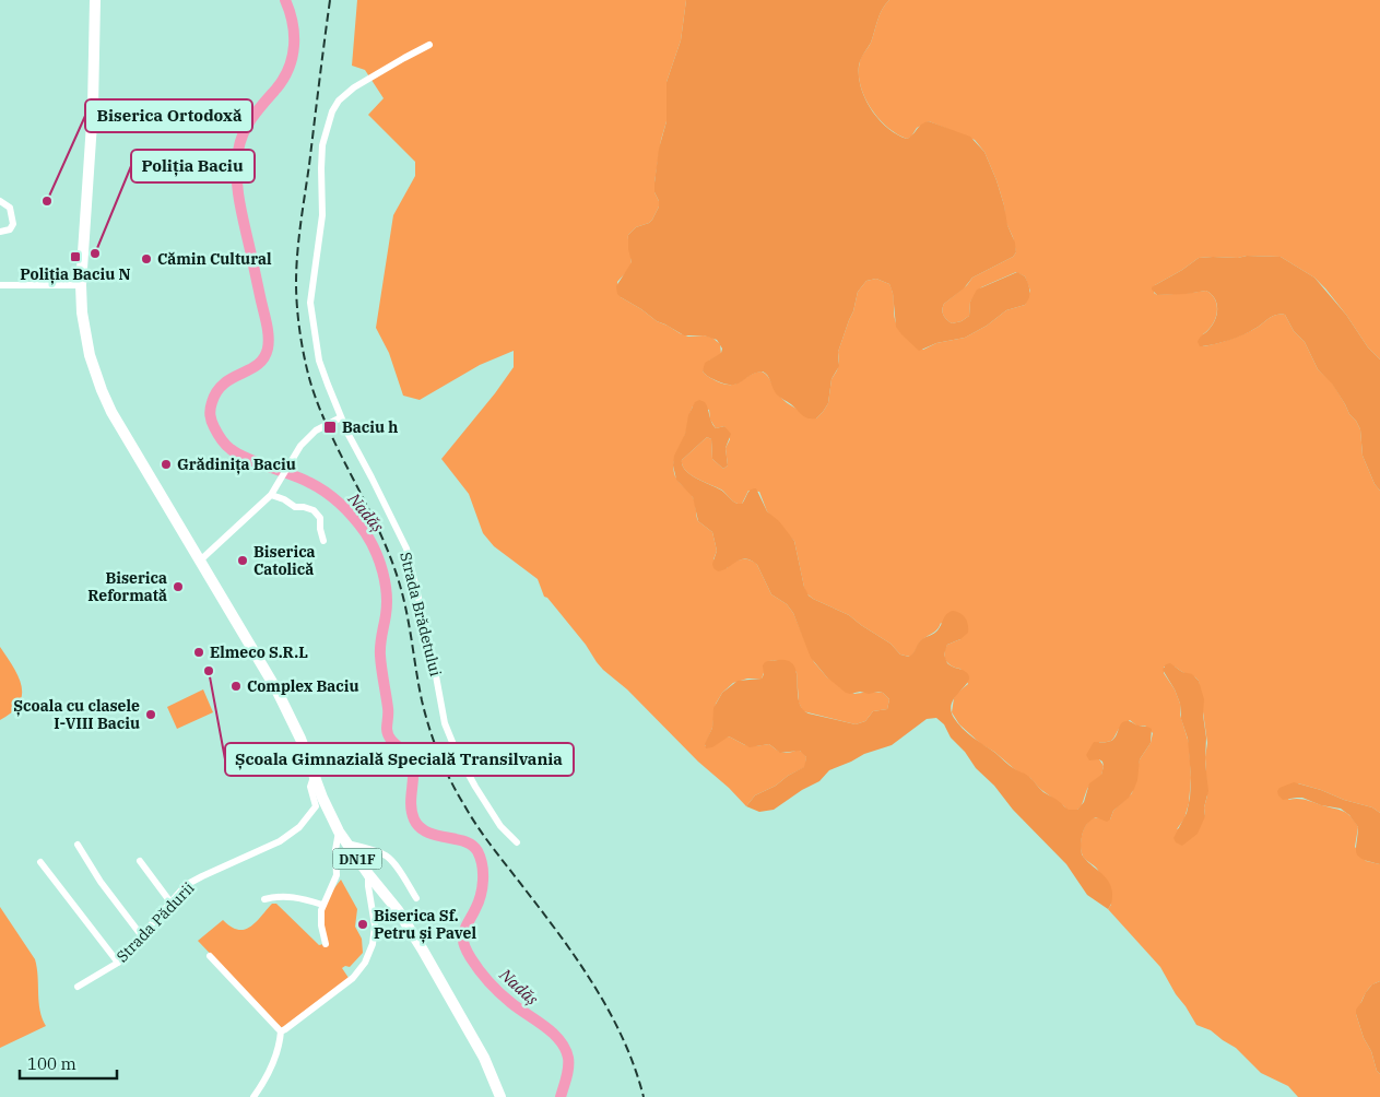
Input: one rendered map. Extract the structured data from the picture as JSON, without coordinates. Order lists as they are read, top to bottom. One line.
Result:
{"streets":{"main road":["DN1F"],"street":["Strada Brădetului","Strada Pădurii"]},"crossings":[["DN1F","Strada Pădurii"]],"water":["Nadăș"],"places":{"other":["Biserica Ortodoxă","Poliția Baciu","Cămin Cultural","Grădinița Baciu","Biserica Catolică","Biserica Reformată","Elmeco S.R.L","Școala Gimnazială Specială Transilvania","Complex Baciu","Școala cu clasele I-VIII Baciu","Biserica Sf. Petru și Pavel"],"transit":["Poliția Baciu N","Baciu h"]},"scale_bar":"100 m"}
